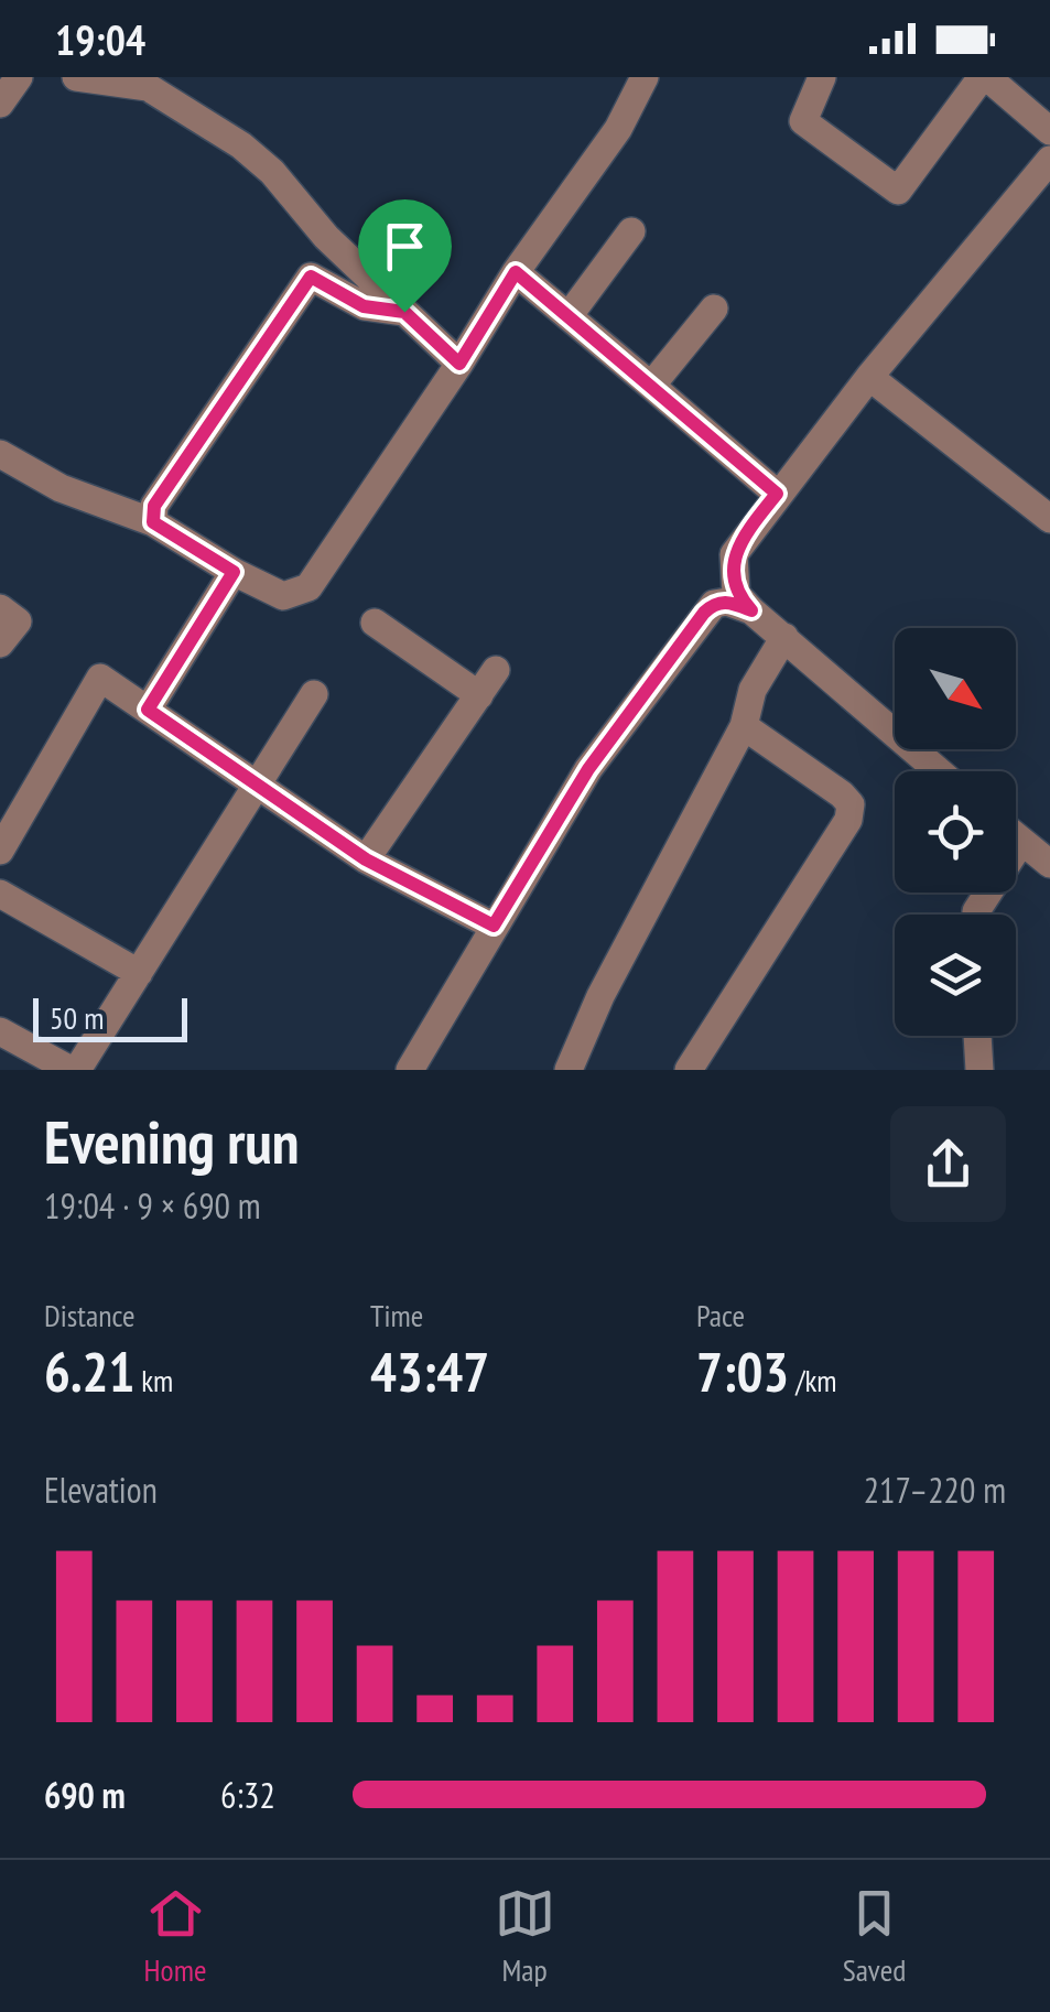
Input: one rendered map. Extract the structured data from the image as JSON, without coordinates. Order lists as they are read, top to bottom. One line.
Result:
{"scale_bar":"50 m","north":"bottom right","page":{"status":"19:04","scale":"50 m","heading":["Evening run","19:04 · 9 × 690 m"],"stats":[["Distance","6.21 km"],["Time","43:47"],["Pace","7:03 /km"]],"chart":["Elevation","217–220 m"],"list":[{"name":"690 m","note":"6:32"}],"tabs":["Home","Map","Saved"]}}
